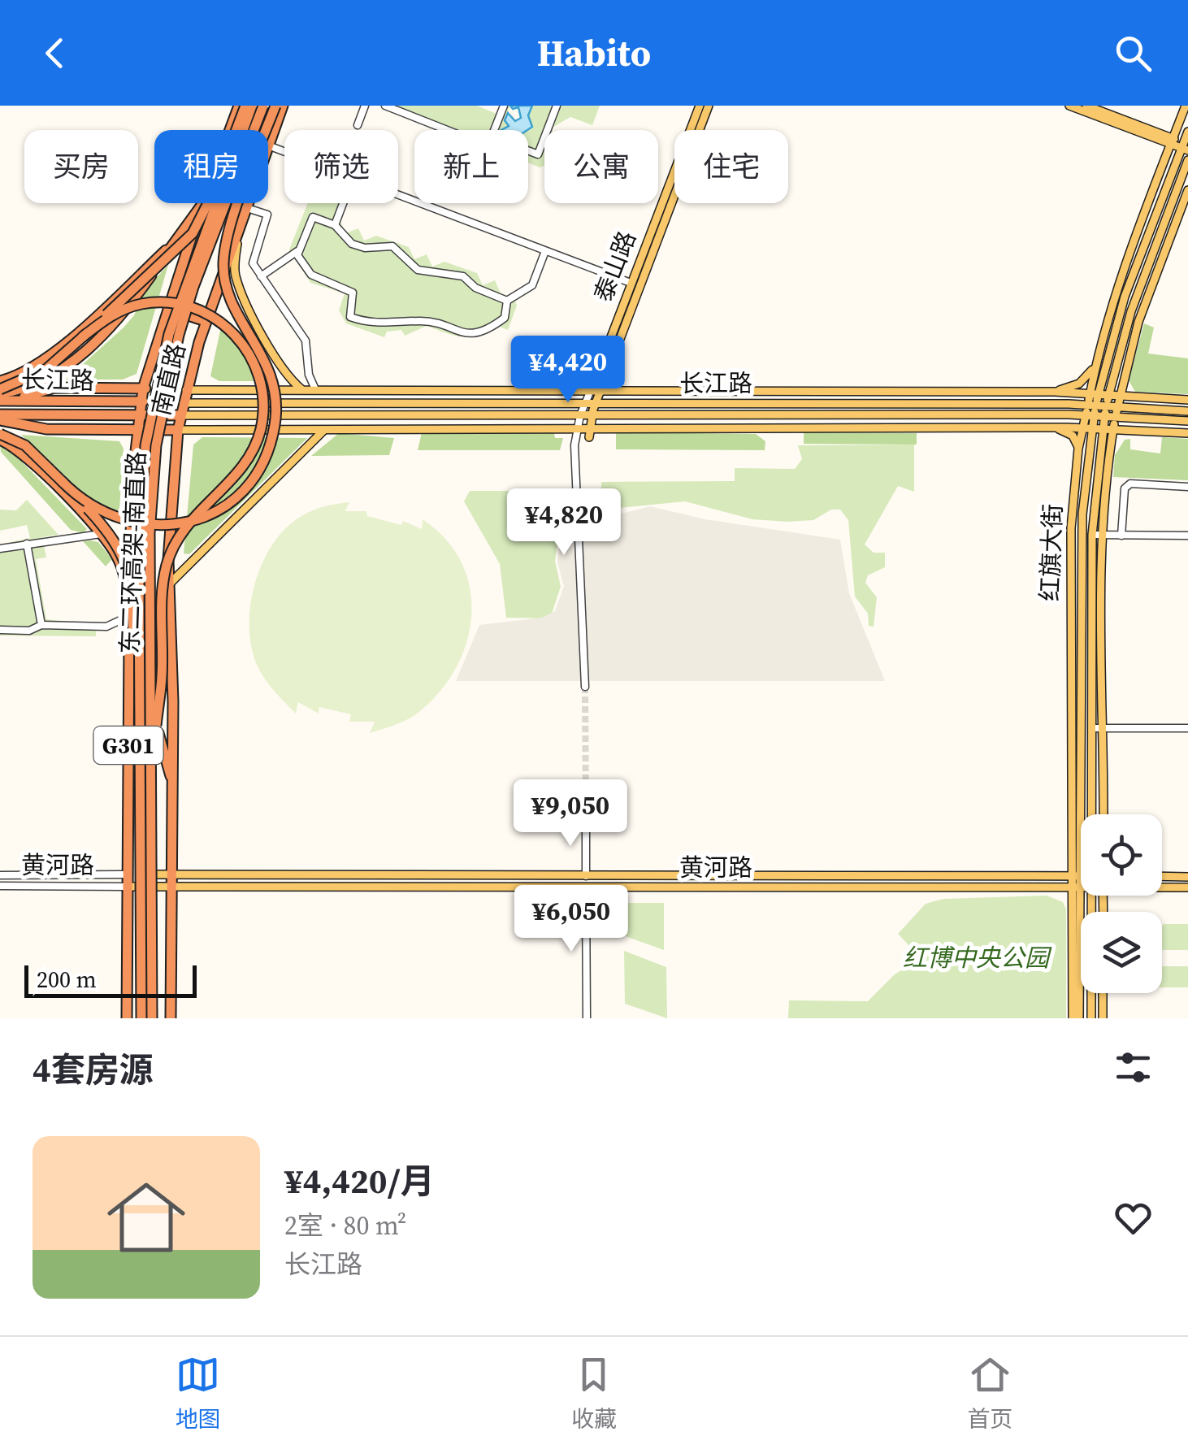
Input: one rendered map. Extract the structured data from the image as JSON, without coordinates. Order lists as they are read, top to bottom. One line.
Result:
{"streets":{"highway":["南直路","长江路","东二环高架-南直路","G301"],"main road":["泰山路","红旗大街","黄河路"]},"crossings":[["泰山路","长江路"],["南直路","长江路"],["南直路","黄河路"],["长江路","红旗大街"],["红旗大街","黄河路"]],"parks":["红博中央公园"],"scale_bar":"200 m","page":{"header":"Habito","chip":["买房","租房","筛选","新上","公寓","住宅"],"price":["¥4,420","¥4,820","¥9,050","¥6,050"],"scale":"200 m","heading":"4套房源","list":[{"name":"¥4,420/月","note":"2室 · 80 m² · 长江路"}],"tabs":["地图","收藏","首页"]}}
